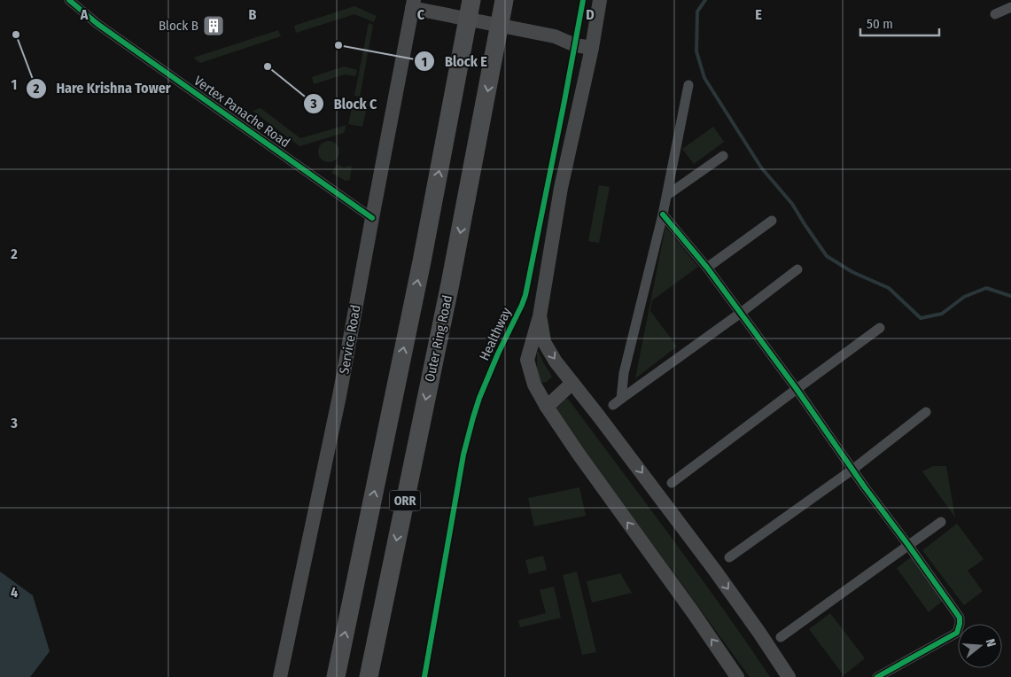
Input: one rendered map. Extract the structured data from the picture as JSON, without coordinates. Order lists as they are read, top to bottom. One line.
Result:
{"streets":{"highway":["Outer Ring Road","ORR"],"main road":["Service Road"],"street":["Vertex Panache Road"],"cycle path":["Healthway"]},"crossings":[["Vertex Panache Road","Service Road"]],"places":{"building":["Block B"],"other":["Hare Krishna Tower","Block E","Block C"]},"scale_bar":"50 m","north":"right","grid":{"columns":["A","B","C","D","E"],"rows":["1","2","3","4"]}}
